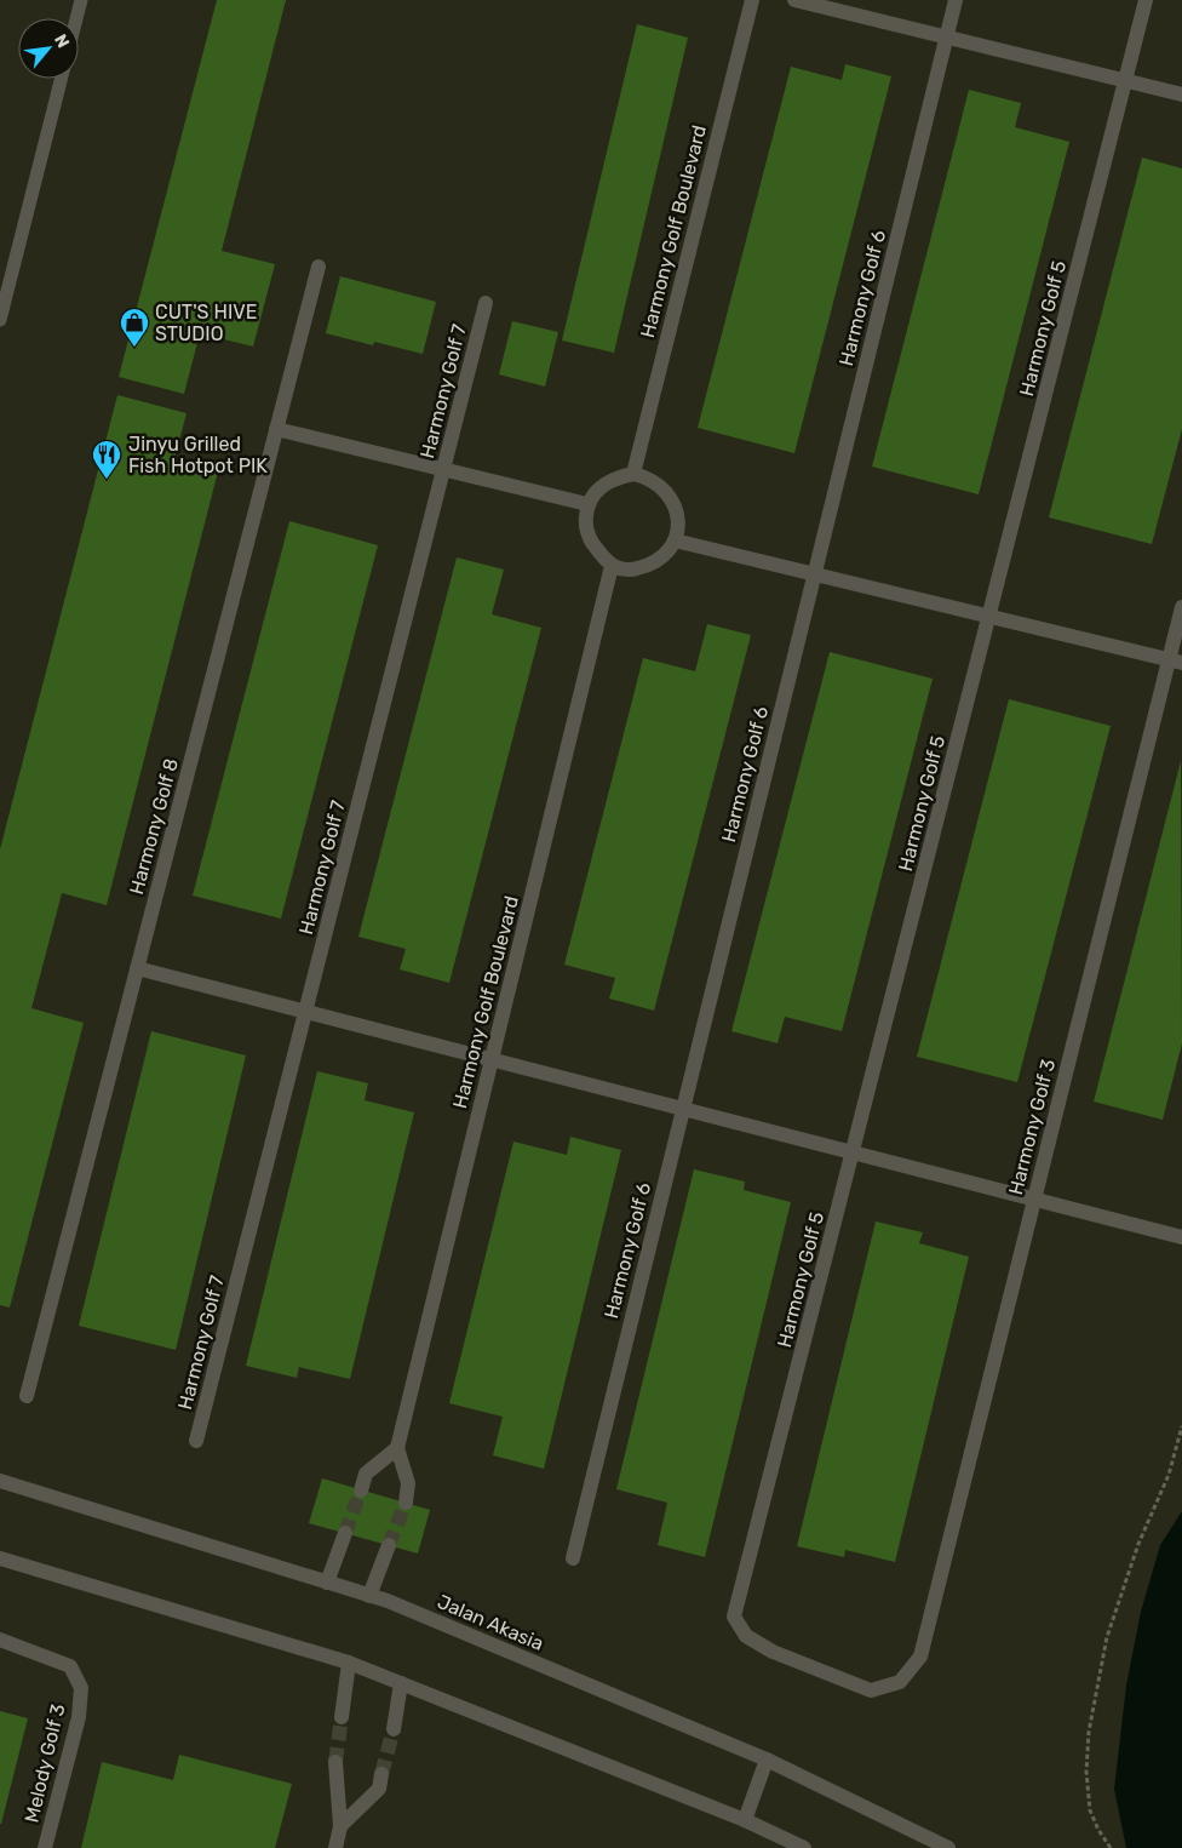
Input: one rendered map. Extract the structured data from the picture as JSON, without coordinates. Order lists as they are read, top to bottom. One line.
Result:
{"streets":{"street":["Harmony Golf Boulevard","Harmony Golf 6","Harmony Golf 5","Harmony Golf 7","Harmony Golf 8","Harmony Golf 3","Jalan Akasia","Melody Golf 3"]},"crossings":[["Harmony Golf 5","Harmony Golf 3"]],"places":{"shop":["CUT'S HIVE STUDIO"],"restaurant":["Jinyu Grilled Fish Hotpot PIK"]},"north":"top right"}
